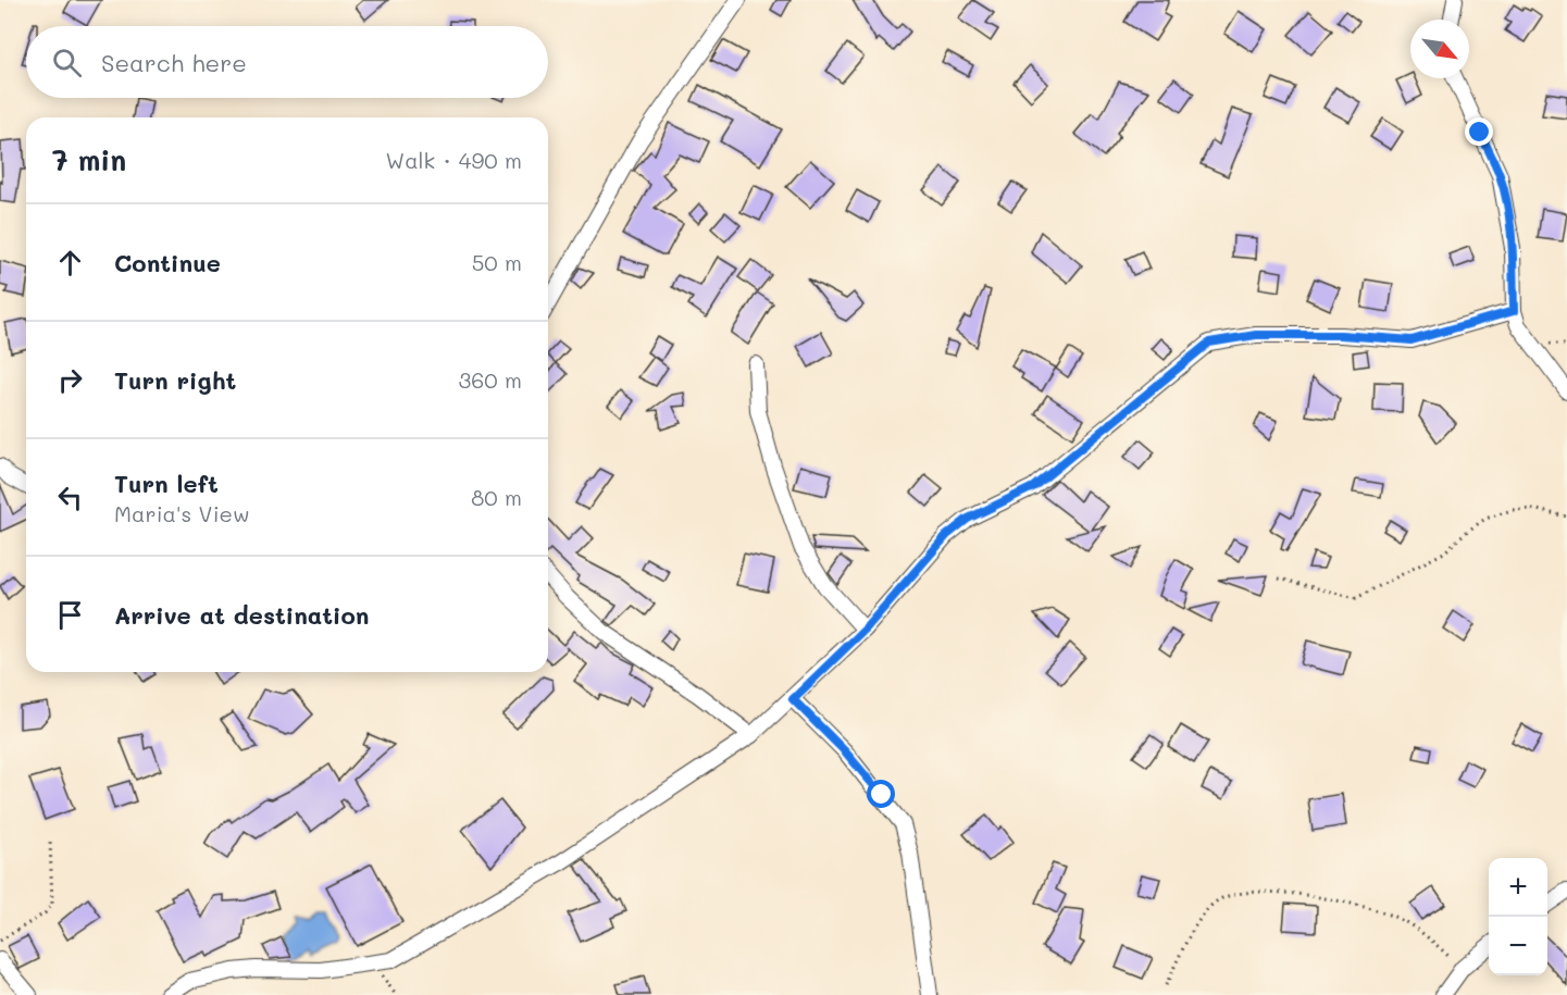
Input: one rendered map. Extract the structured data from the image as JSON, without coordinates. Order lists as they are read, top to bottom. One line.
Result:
{"north":"bottom right","page":{"search":"Search here","heading":["7 min","Walk · 490 m"],"list":[["Continue","50 m"],["Turn right","360 m"],["Turn left","Maria's View","80 m"],"Arrive at destination"],"map_buttons":["+","−"]}}
